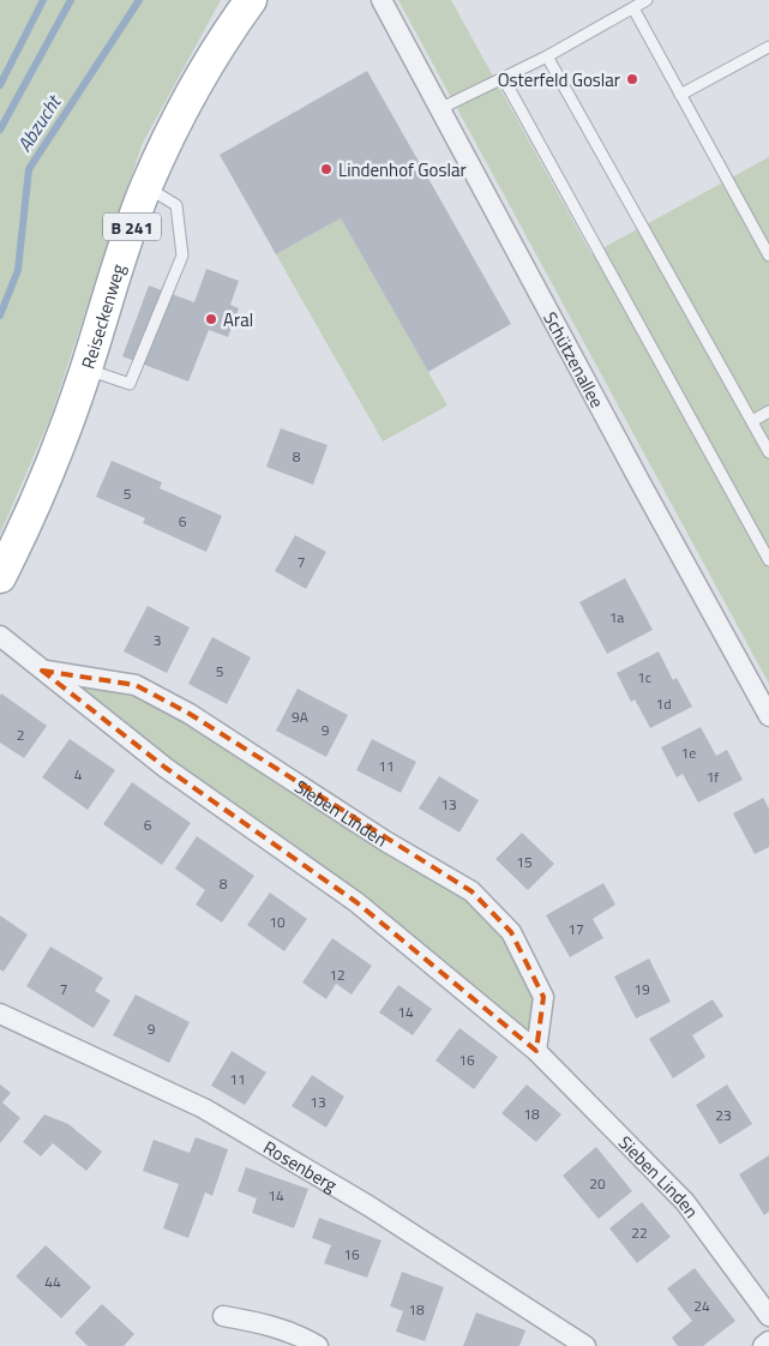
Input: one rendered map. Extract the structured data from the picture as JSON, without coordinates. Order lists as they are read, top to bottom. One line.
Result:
{"streets":{"main road":["B 241","Reiseckenweg"],"street":["Schützenallee","Sieben Linden","Rosenberg"]},"water":["Abzucht"],"places":["Osterfeld Goslar","Lindenhof Goslar","Aral"],"house_numbers":["8","5","6","7","1a","3","5","1c","1d","9A","9","2","1e","11","4","1f","13","6","15","8","10","17","12","7","19","14","9","16","11","13","18","23","20","14","22","16","44","24","18"]}
